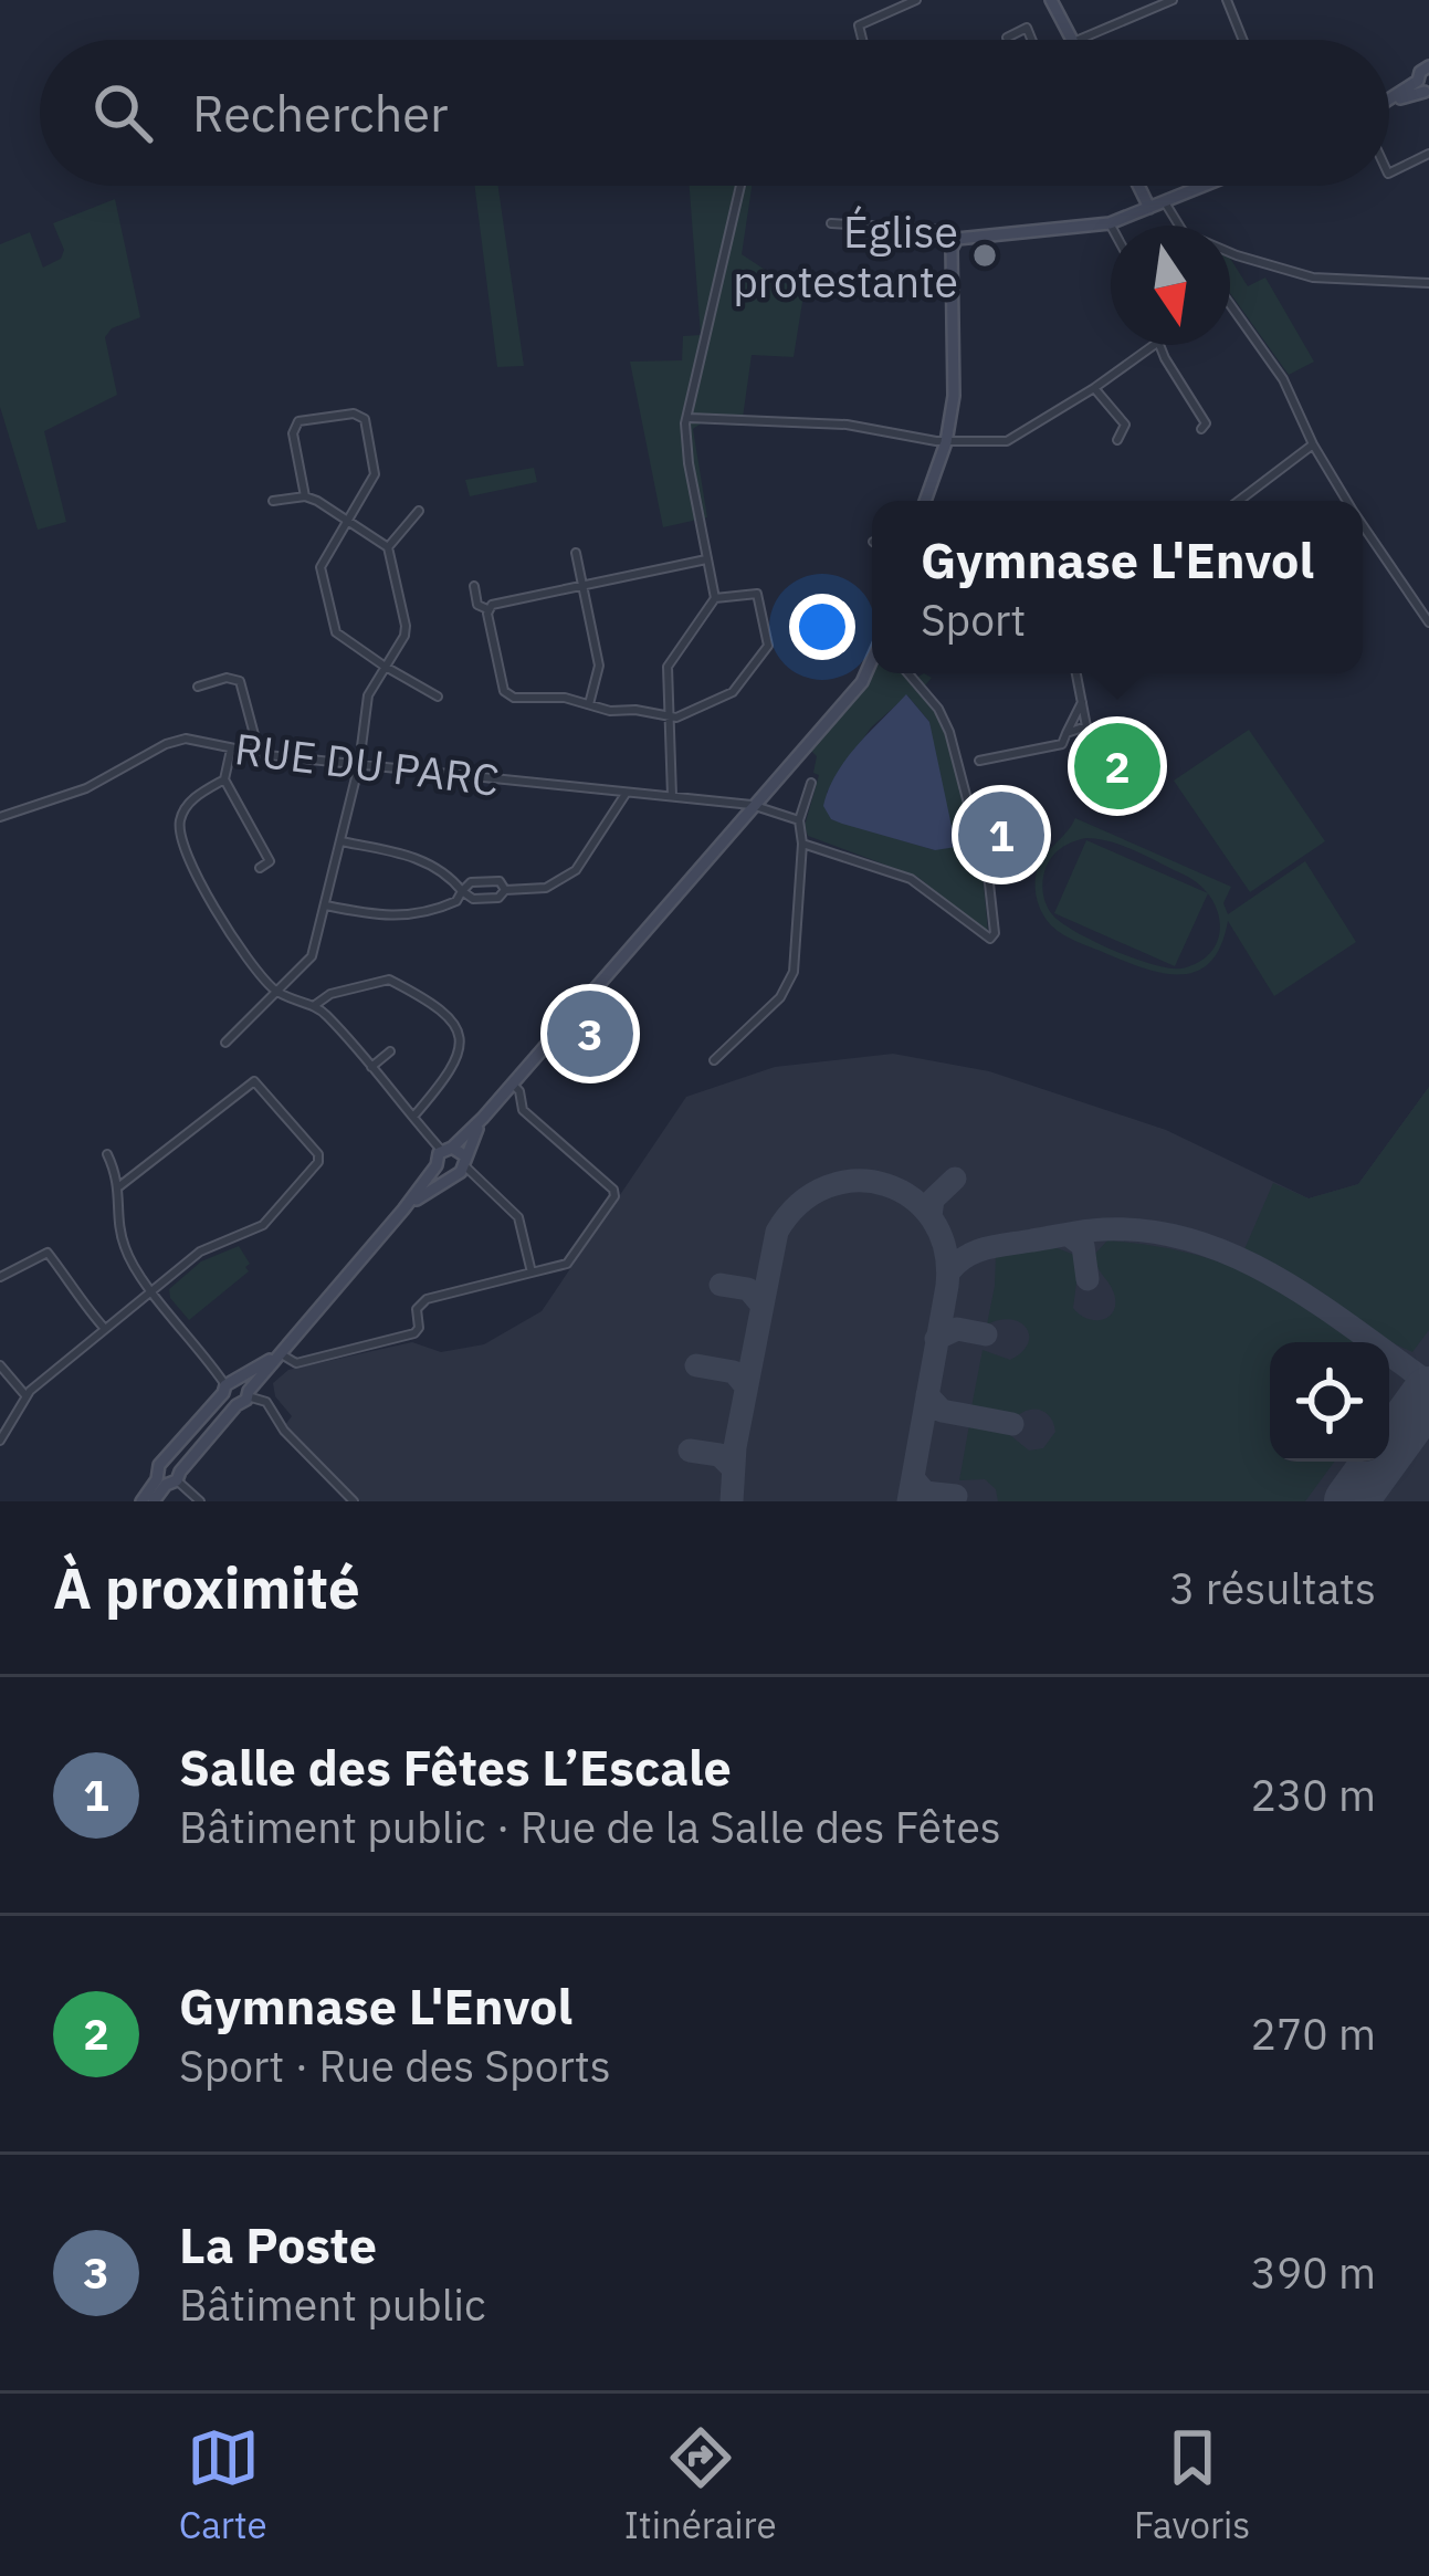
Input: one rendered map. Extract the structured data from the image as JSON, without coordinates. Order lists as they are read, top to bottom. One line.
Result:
{"streets":{"street":["RUE DU PARC"]},"places":["Église protestante"],"north":"bottom","page":{"search":"Rechercher","popup":["Gymnase L'Envol","Sport"],"pins":["2","1","3"],"heading":["À proximité","3 résultats"],"list":[{"mark":"1","name":"Salle des Fêtes L’Escale","note":"Bâtiment public · Rue de la Salle des Fêtes","value":"230 m"},{"mark":"2","name":"Gymnase L'Envol","note":"Sport · Rue des Sports","value":"270 m"},{"mark":"3","name":"La Poste","note":"Bâtiment public","value":"390 m"}],"nav":["Carte","Itinéraire","Favoris"]}}
